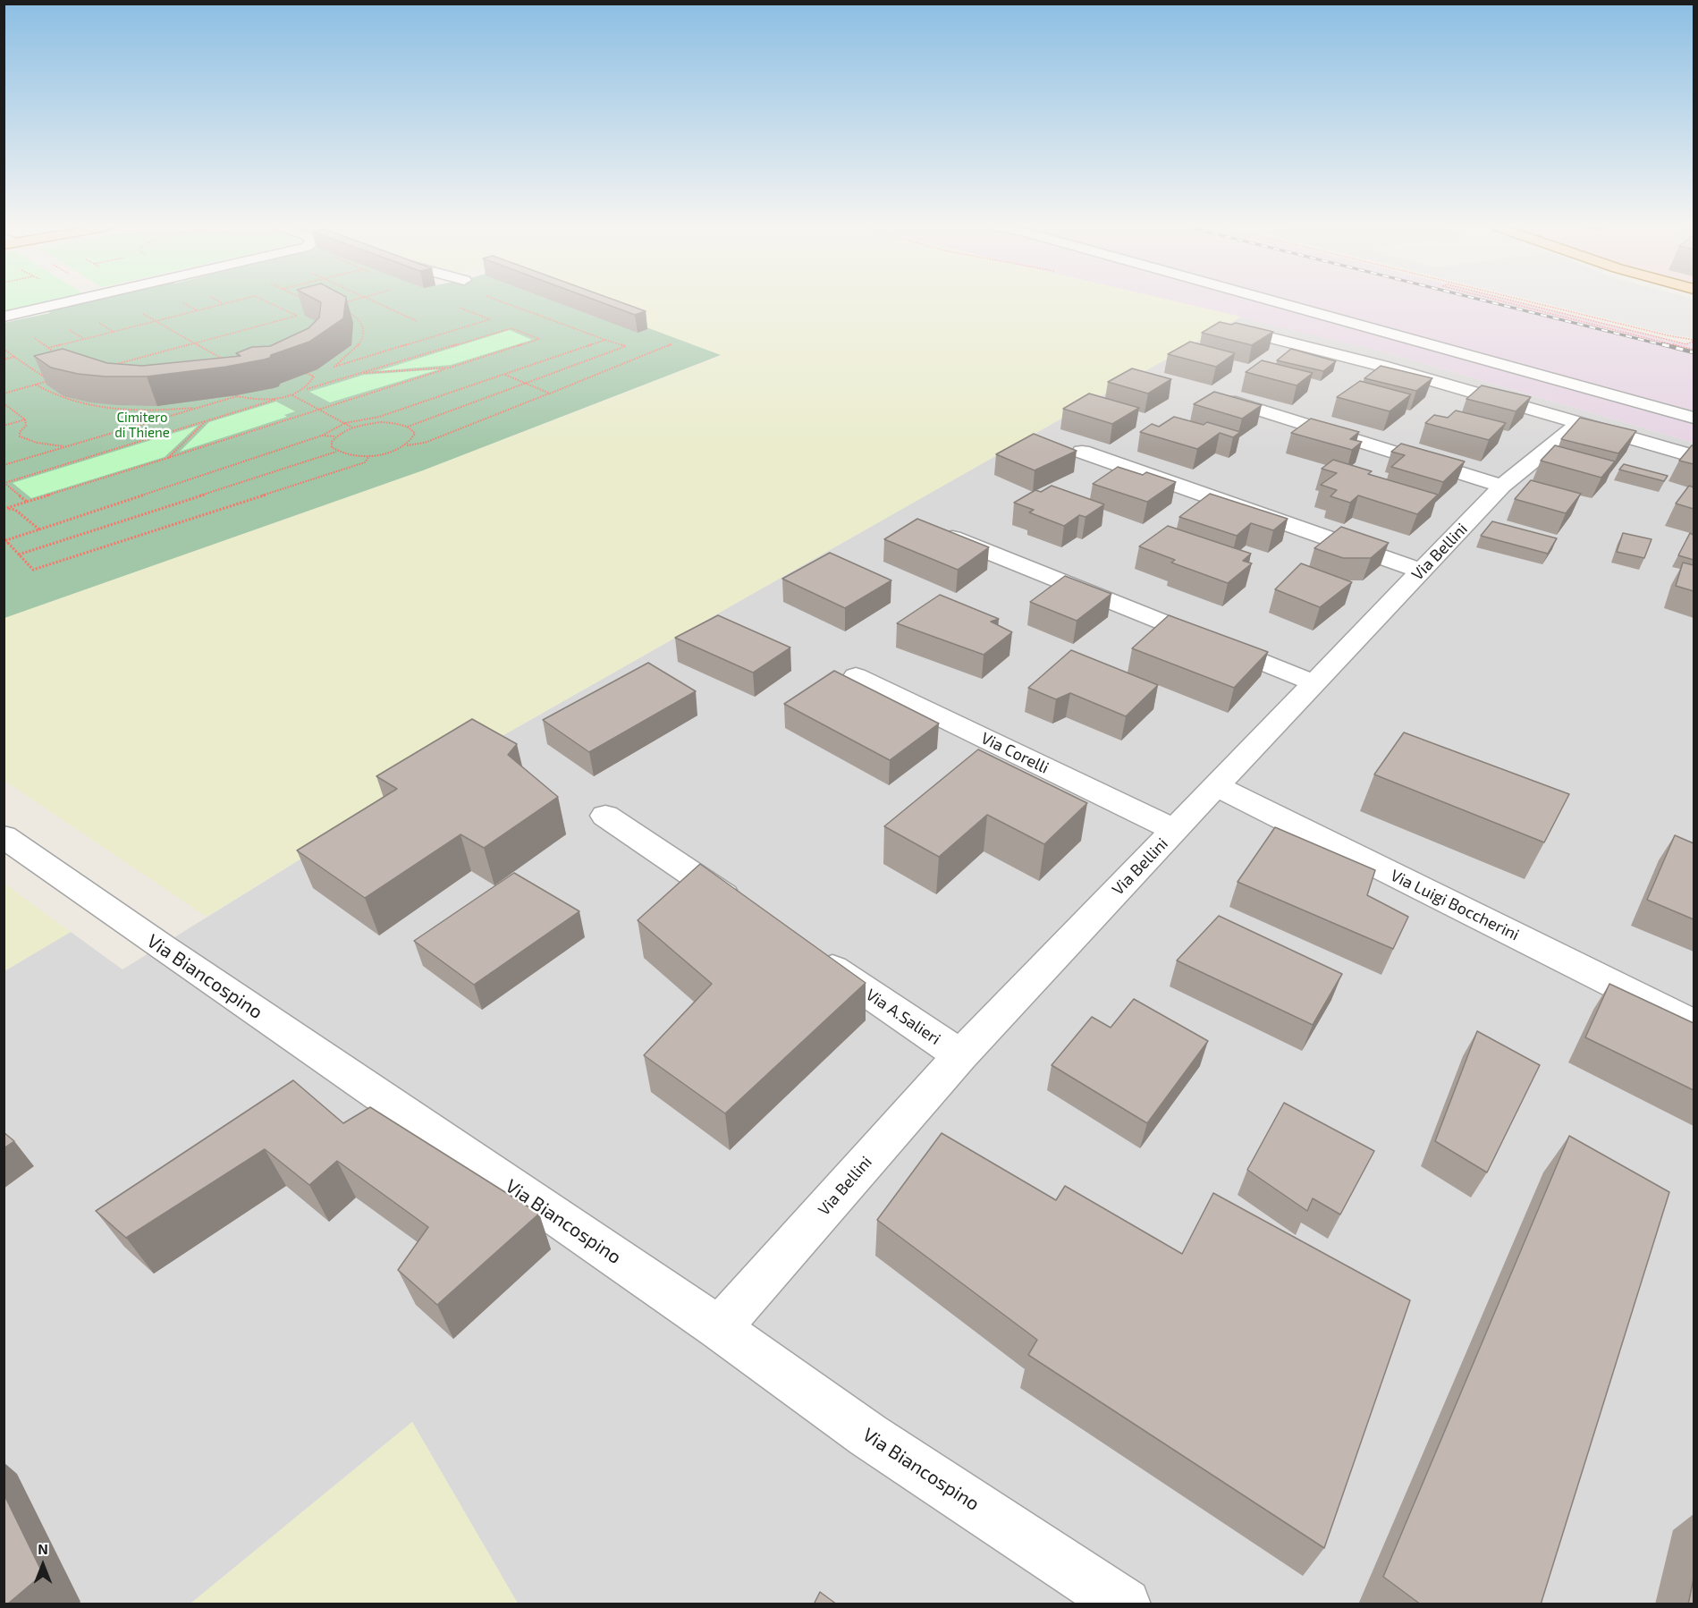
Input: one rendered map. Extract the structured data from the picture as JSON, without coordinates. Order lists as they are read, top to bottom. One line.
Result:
{"streets":{"street":["Via Bellini","Via Corelli","Via Luigi Boccherini","Via Biancospino","Via A.Salieri"]},"crossings":[["Via Bellini","Via Corelli"],["Via Bellini","Via Luigi Boccherini"],["Via Bellini","Via Biancospino"],["Via Bellini","Via A.Salieri"]],"parks":["Cimitero di Thiene"],"north":"top"}
